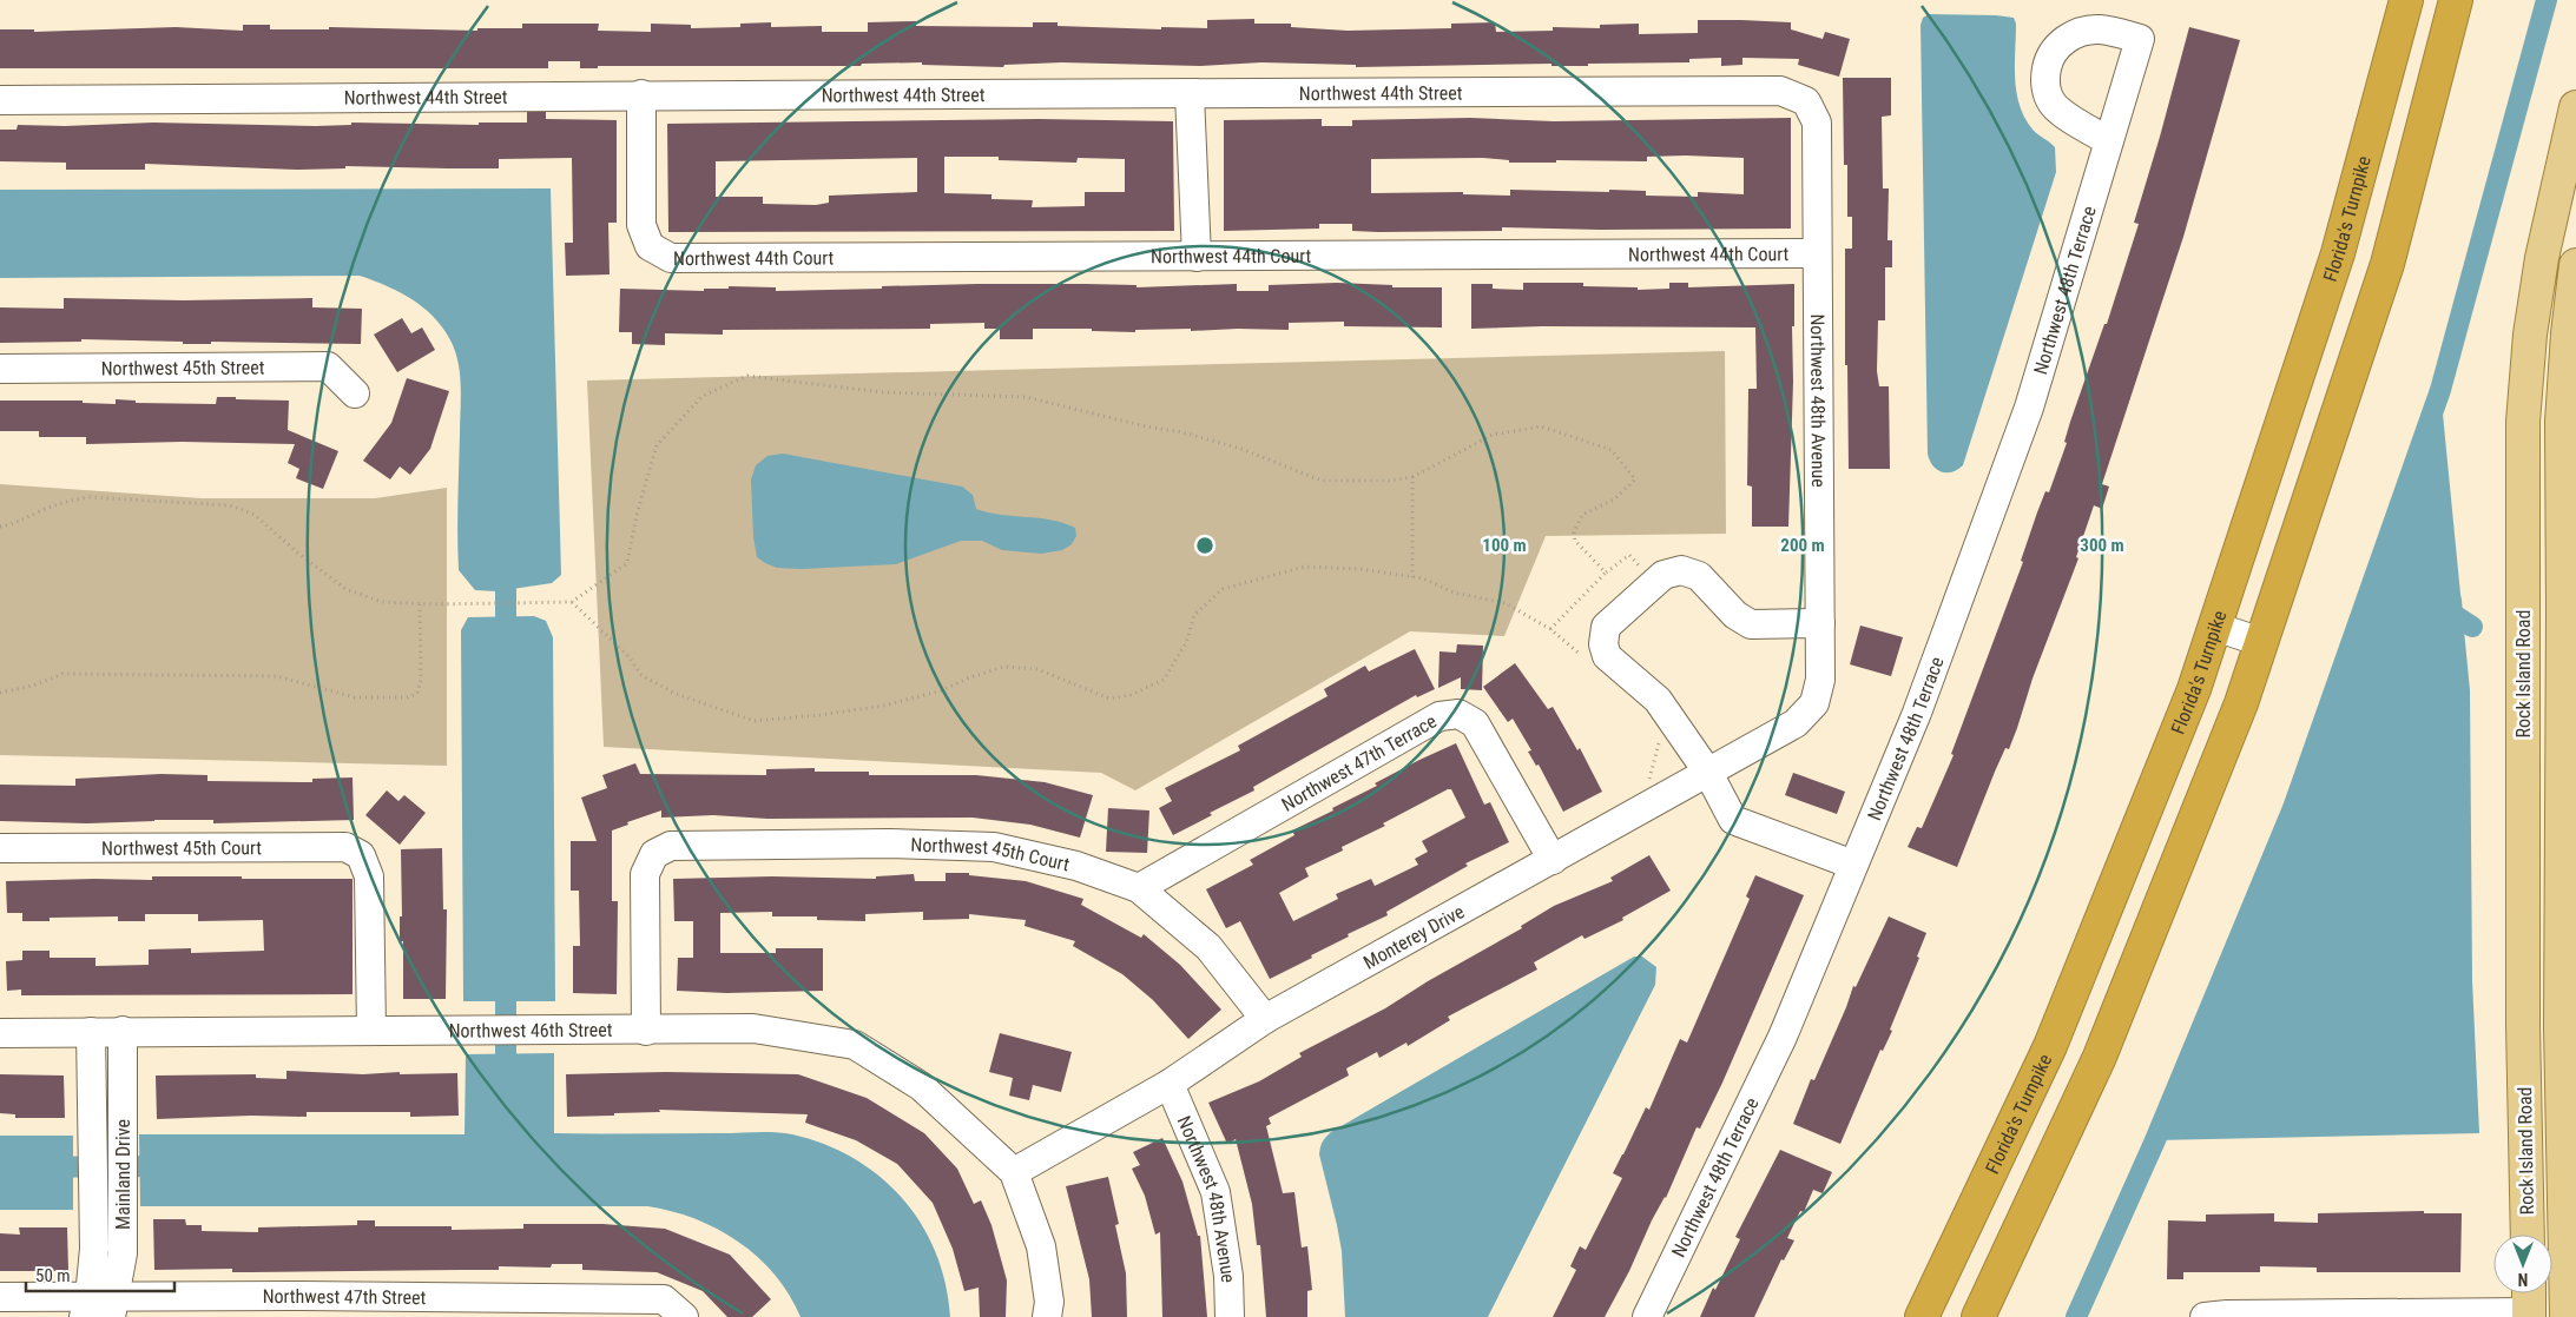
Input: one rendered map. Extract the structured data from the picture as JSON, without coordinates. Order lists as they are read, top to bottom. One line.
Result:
{"streets":{"highway":["Florida's Turnpike"],"main road":["Rock Island Road"],"street":["Northwest 44th Street","Northwest 44th Court","Northwest 48th Terrace","Northwest 45th Street","Northwest 48th Avenue","Northwest 47th Terrace","Northwest 45th Court","Monterey Drive","Northwest 46th Street","Mainland Drive","Northwest 47th Street"]},"crossings":[["Northwest 44th Street","Northwest 44th Court"],["Northwest 44th Street","Northwest 48th Avenue"],["Northwest 44th Court","Northwest 48th Avenue"],["Northwest 48th Avenue","Monterey Drive"],["Northwest 47th Terrace","Northwest 45th Court"],["Northwest 47th Terrace","Monterey Drive"],["Northwest 45th Court","Monterey Drive"],["Northwest 45th Court","Northwest 46th Street"],["Monterey Drive","Northwest 46th Street"],["Northwest 46th Street","Mainland Drive"],["Mainland Drive","Northwest 47th Street"]],"scale_bar":"50 m","north":"bottom","rings":["100 m","200 m","300 m"]}
